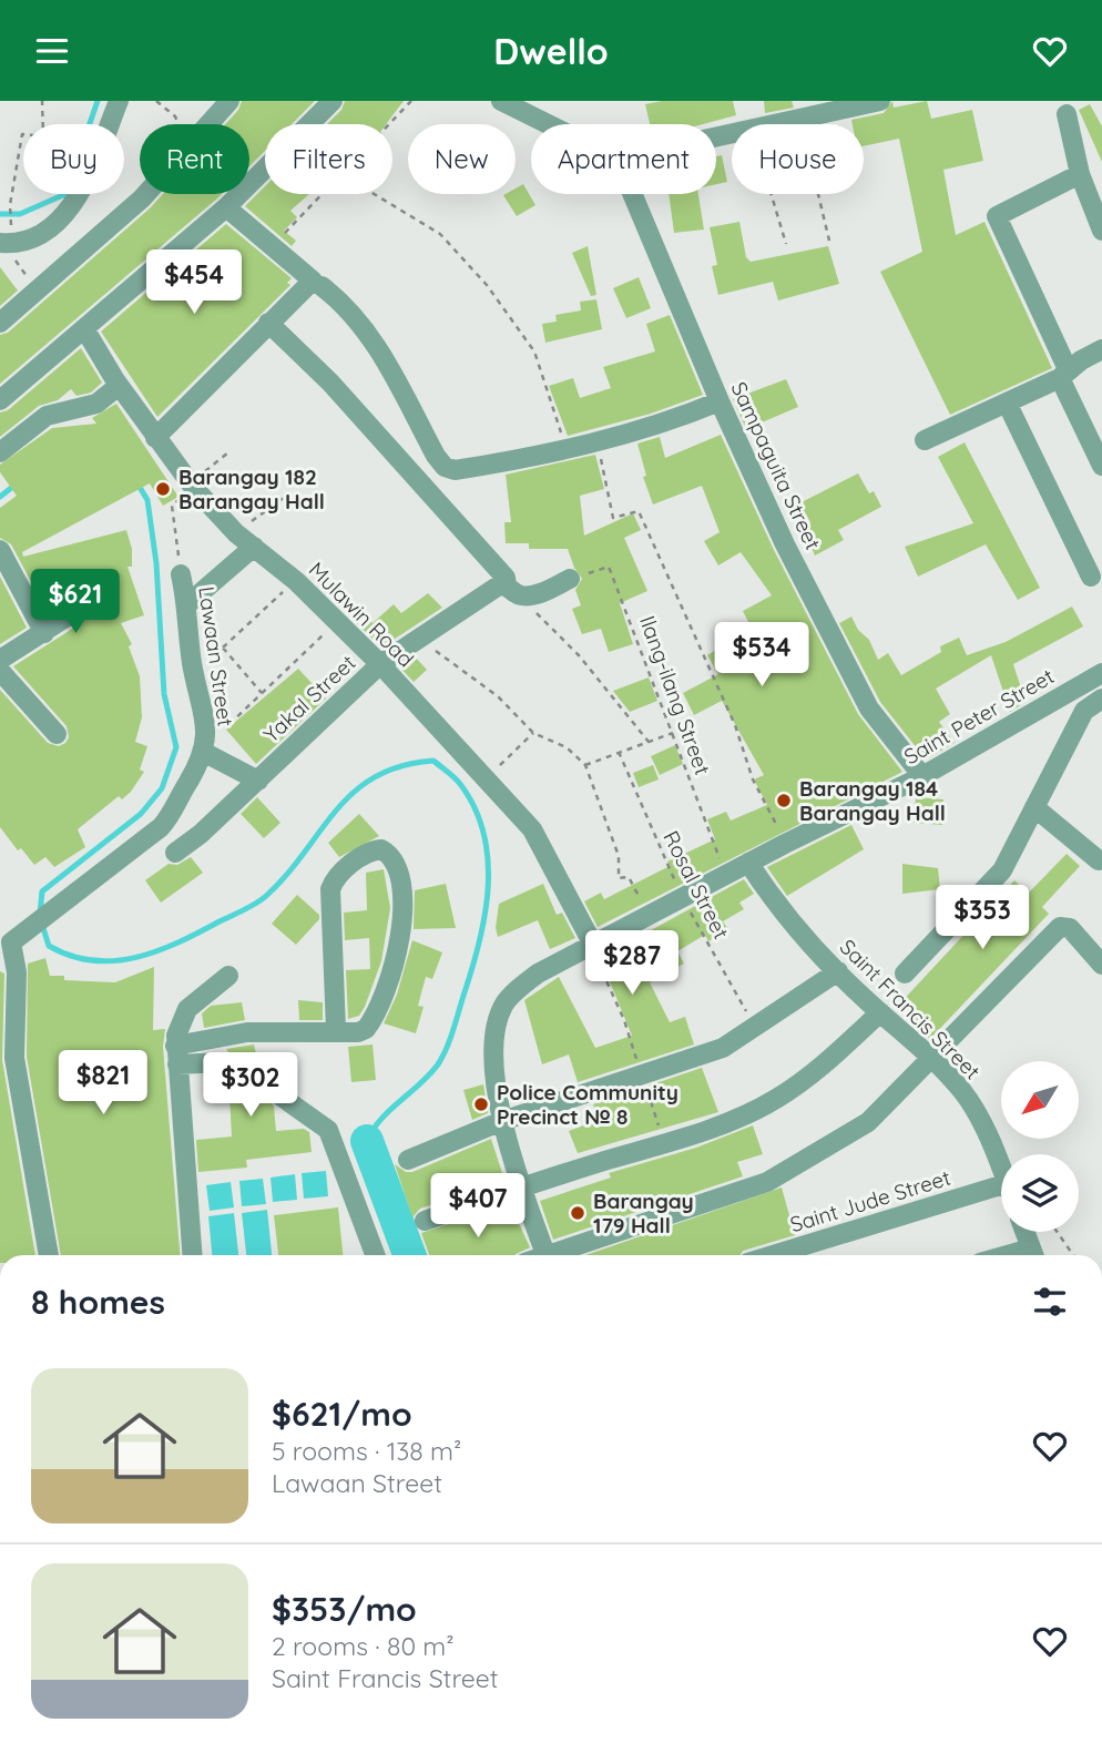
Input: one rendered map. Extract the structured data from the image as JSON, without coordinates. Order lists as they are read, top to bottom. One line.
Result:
{"streets":{"street":["Sampaguita Street","Mulawin Road","Lawaan Street","Yakal Street","Saint Peter Street","Saint Francis Street","Saint Jude Street"],"path":["Ilang-ilang Street","Rosal Street"]},"crossings":[["Sampaguita Street","Saint Peter Street"],["Mulawin Road","Lawaan Street"],["Mulawin Road","Yakal Street"],["Mulawin Road","Saint Peter Street"],["Ilang-ilang Street","Yakal Street"],["Ilang-ilang Street","Saint Peter Street"],["Saint Peter Street","Rosal Street"],["Saint Peter Street","Saint Francis Street"]],"places":["Barangay 182 Barangay Hall","Barangay 184 Barangay Hall","Police Community Precinct № 8","Barangay 179 Hall"],"north":"bottom left","page":{"header":"Dwello","chip":["Buy","Rent","Filters","New","Apartment","House"],"price":["$454","$621","$534","$353","$287","$821","$302","$407"],"heading":"8 homes","list":[{"name":"$621/mo","note":"5 rooms · 138 m² · Lawaan Street"},{"name":"$353/mo","note":"2 rooms · 80 m² · Saint Francis Street"}]}}
